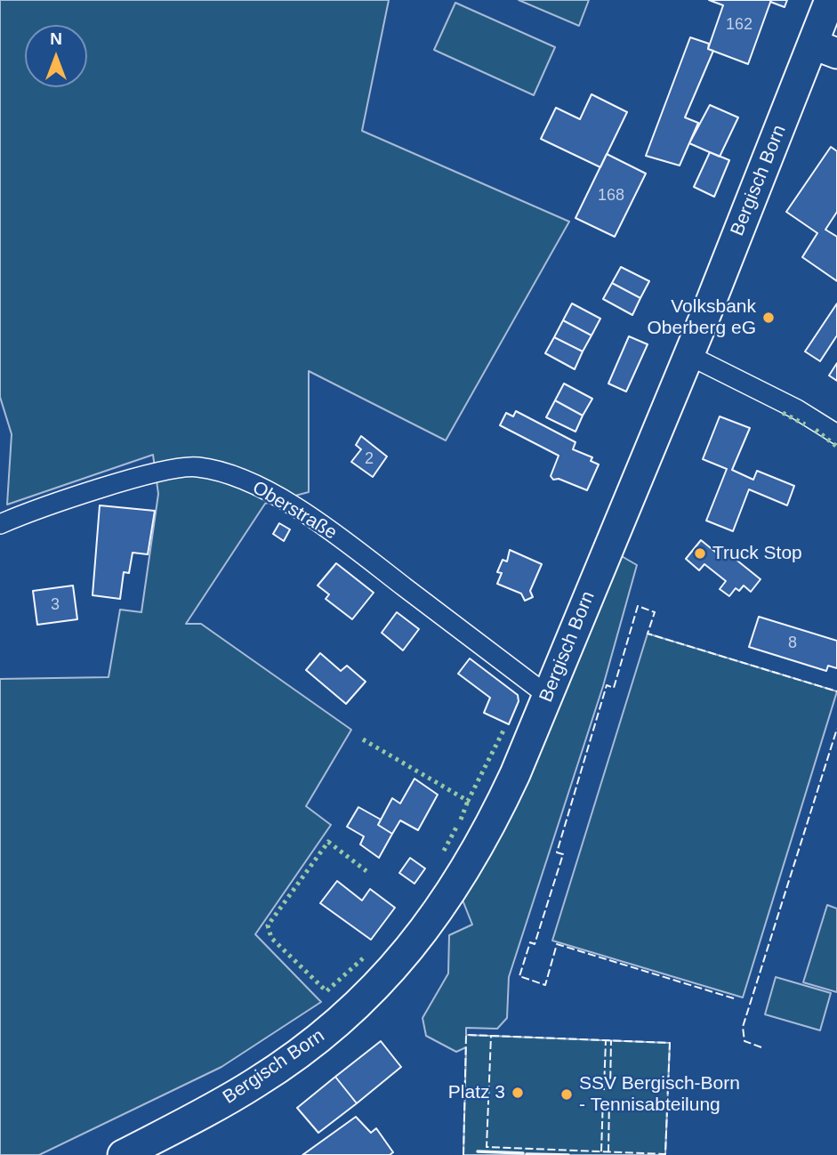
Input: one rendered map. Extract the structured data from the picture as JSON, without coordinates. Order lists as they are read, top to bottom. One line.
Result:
{"streets":{"main road":["Bergisch Born"],"street":["Oberstraße"]},"crossings":[["Bergisch Born","Oberstraße"]],"places":["Volksbank Oberberg eG","Truck Stop","Platz 3","SSV Bergisch-Born - Tennisabteilung"],"house_numbers":["162","168","2","3","8"],"north":"top"}
